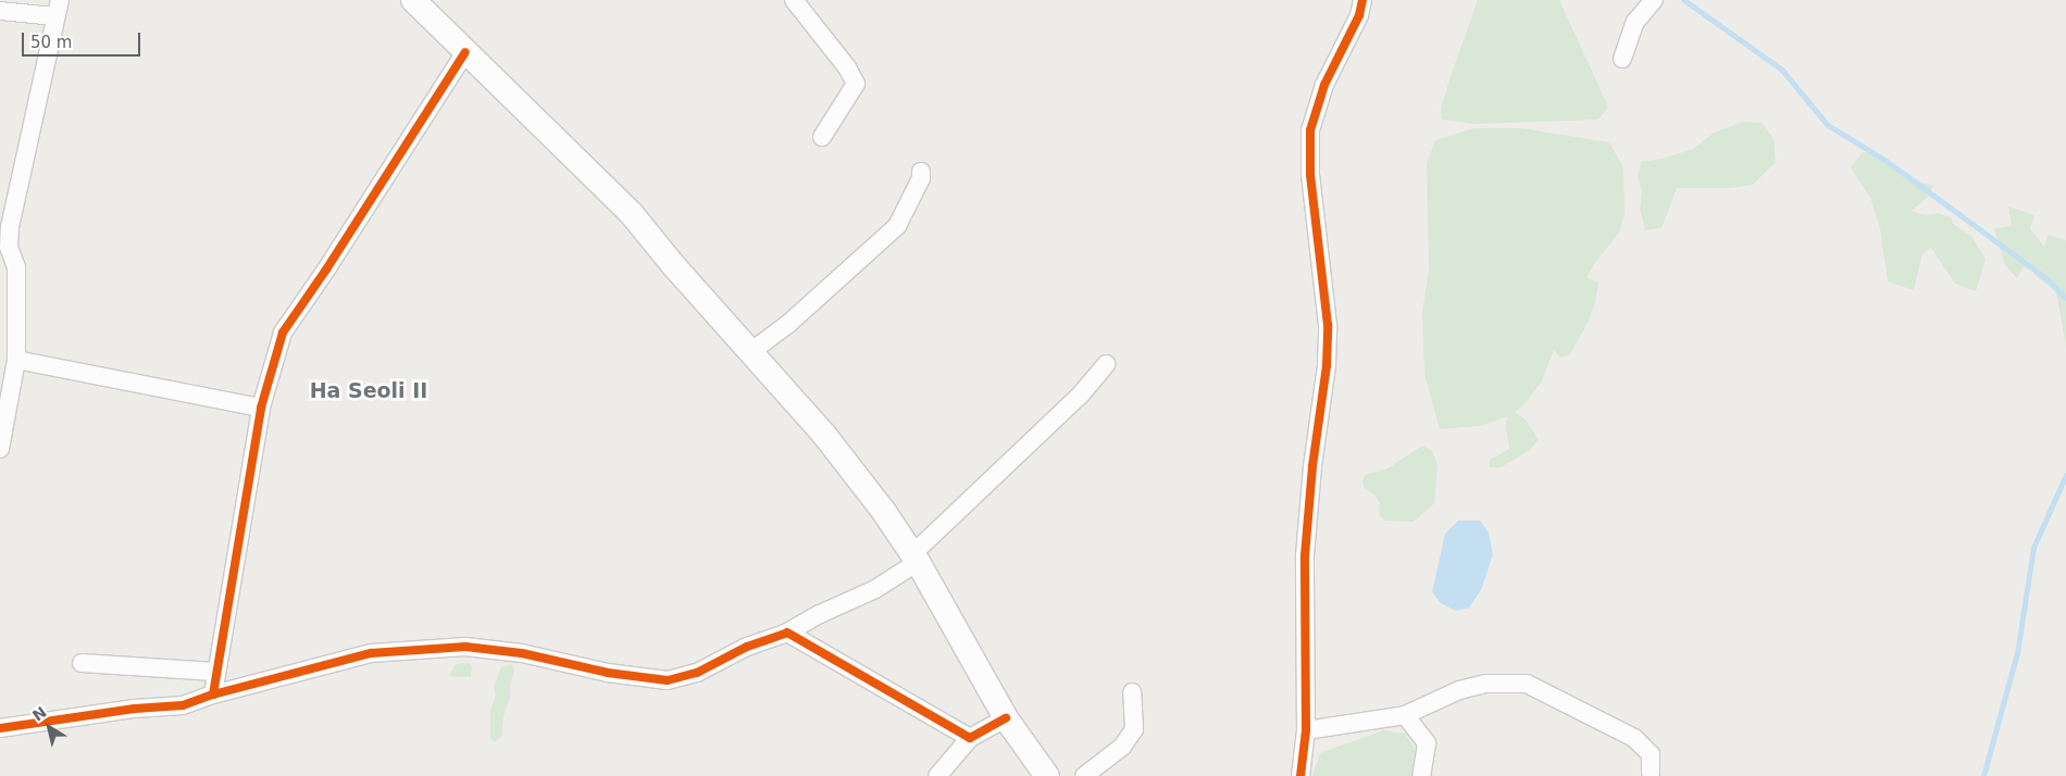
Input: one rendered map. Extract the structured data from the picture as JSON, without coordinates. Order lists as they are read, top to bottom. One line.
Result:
{"districts":["Ha Seoli II"],"scale_bar":"50 m","north":"top left"}
